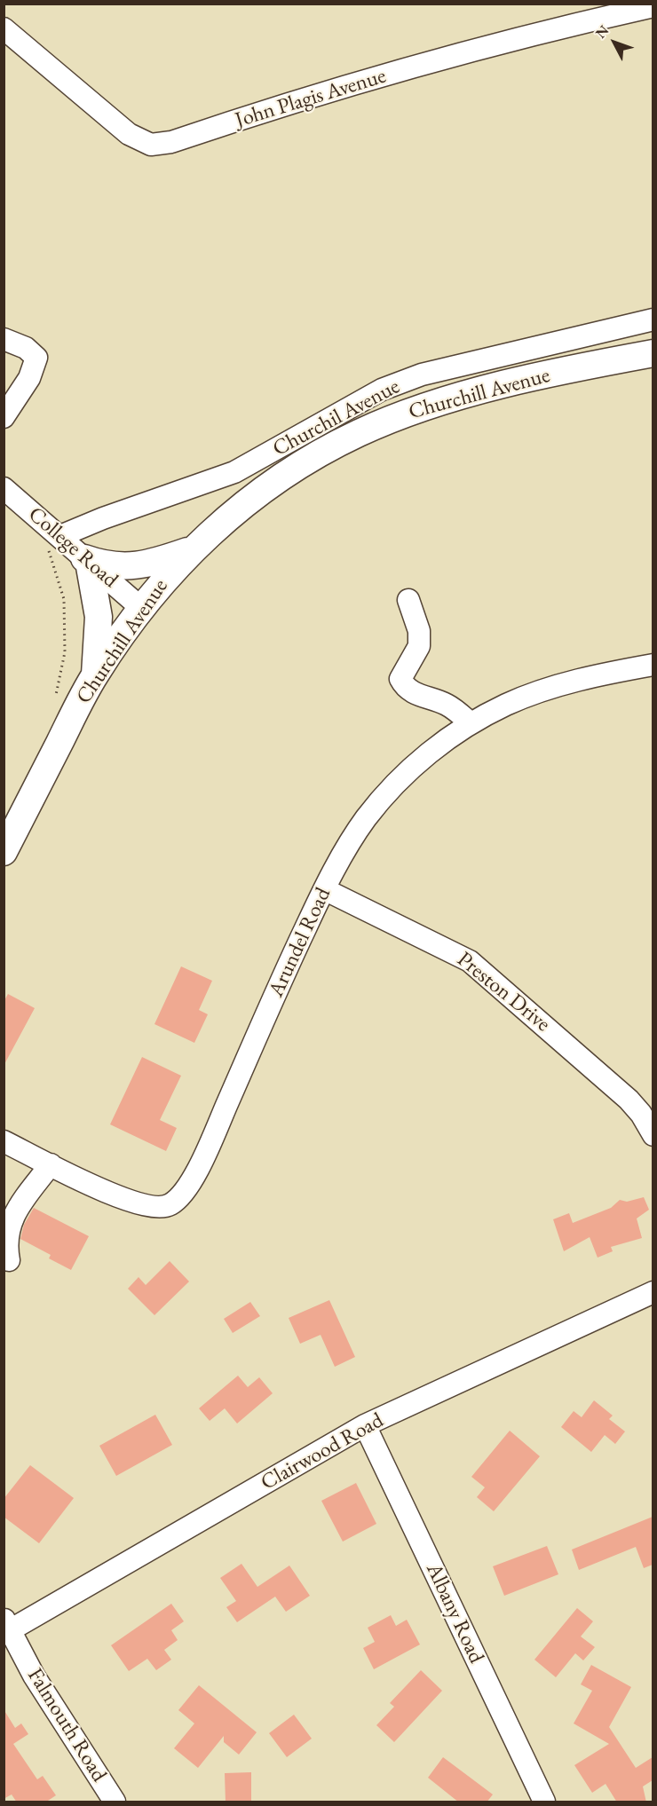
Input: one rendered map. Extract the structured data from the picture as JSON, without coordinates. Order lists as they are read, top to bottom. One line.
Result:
{"streets":{"main road":["Churchill Avenue"],"street":["John Plagis Avenue","Churchil Avenue","College Road","Arundel Road","Preston Drive","Clairwood Road","Albany Road","Falmouth Road"]},"crossings":[["Churchill Avenue","College Road"],["Churchil Avenue","College Road"],["Arundel Road","Preston Drive"],["Clairwood Road","Albany Road"],["Clairwood Road","Falmouth Road"]],"north":"top left"}
